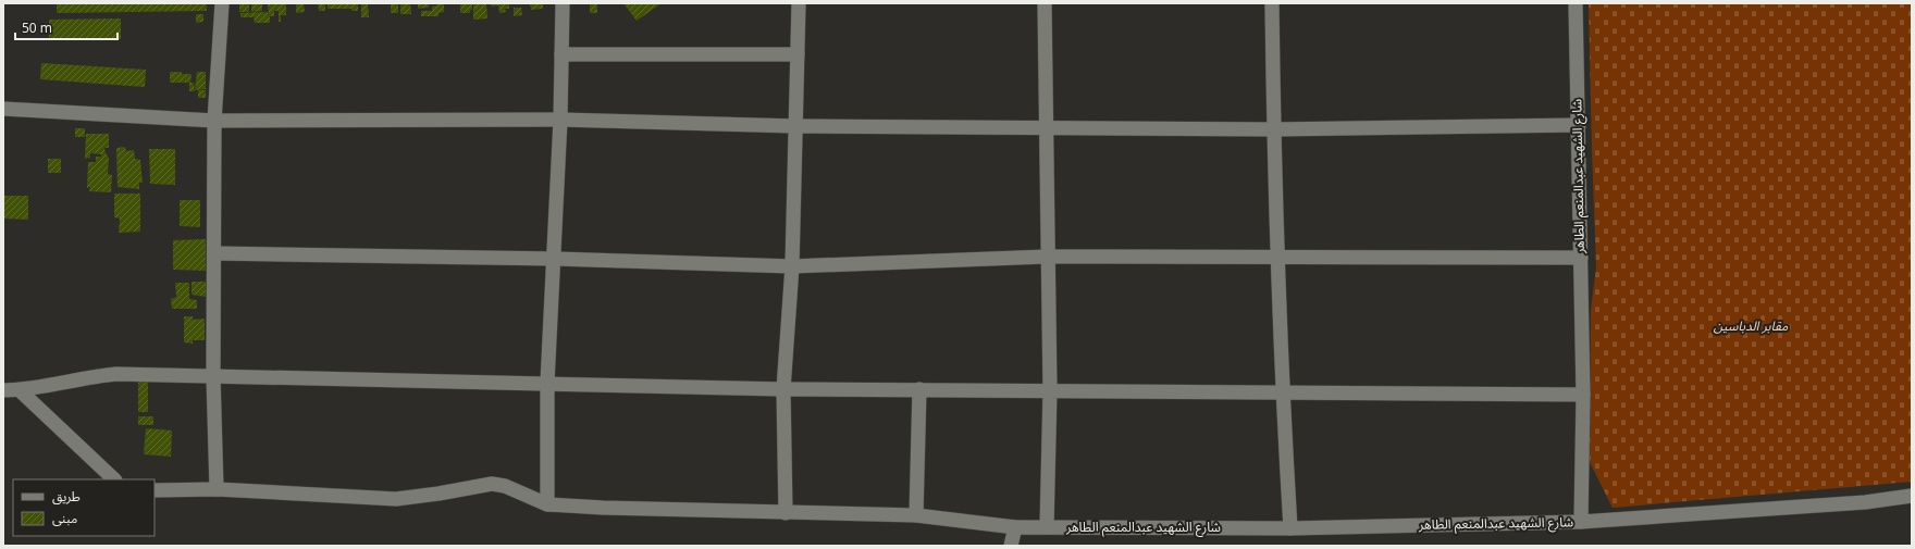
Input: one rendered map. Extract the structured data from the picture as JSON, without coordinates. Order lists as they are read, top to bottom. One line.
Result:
{"streets":{"street":["شارع الشهيد عبدالمنعم الطاهر"]},"parks":["مقابر الدباسين"],"legend":["طريق","مبنى"],"scale_bar":"50 m"}
